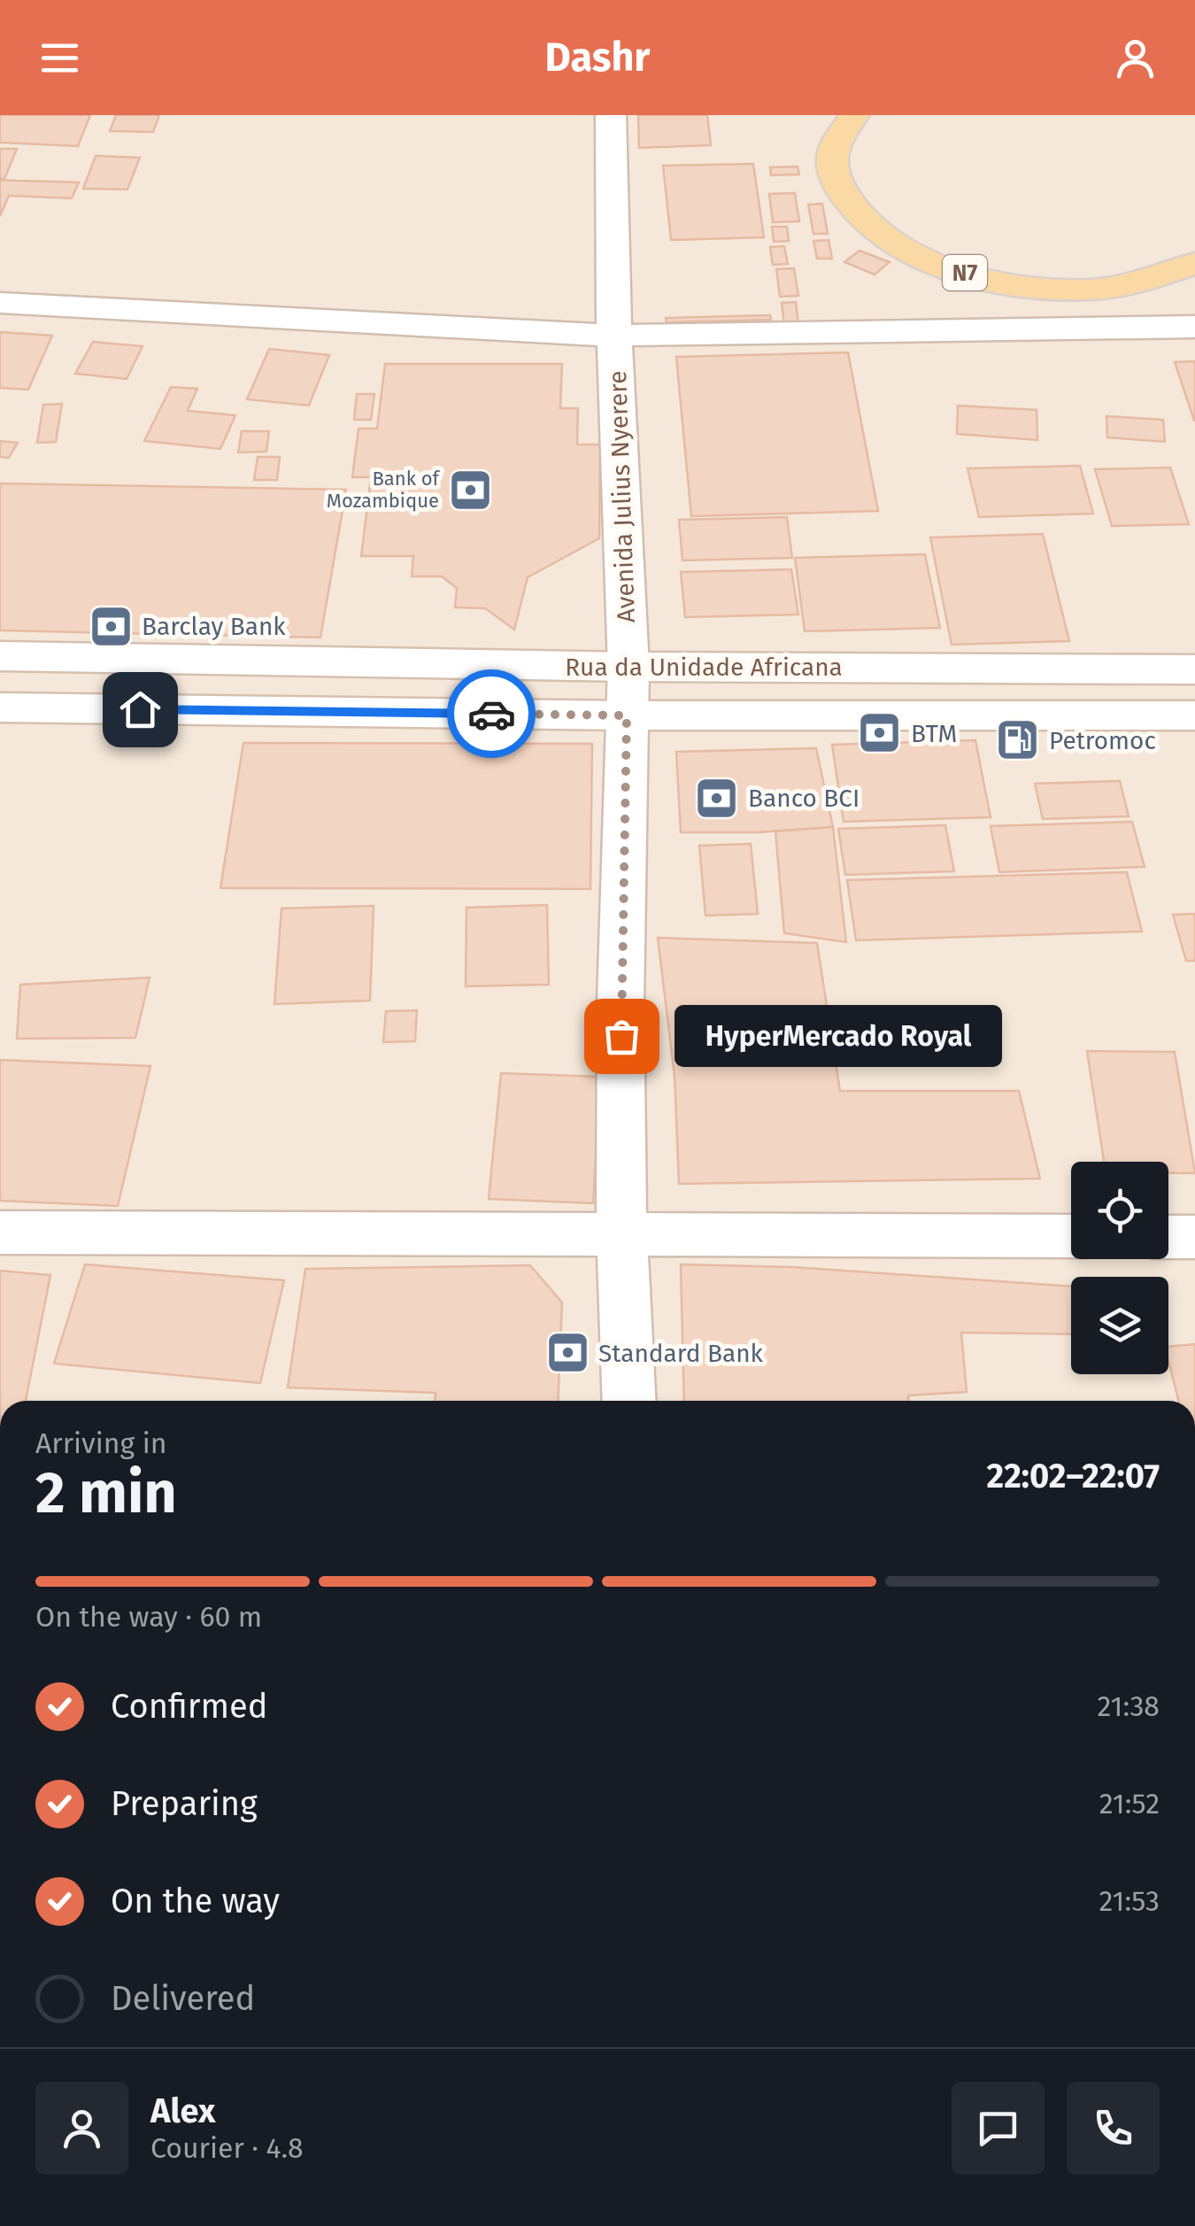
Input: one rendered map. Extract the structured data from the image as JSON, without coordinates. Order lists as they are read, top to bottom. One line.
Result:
{"streets":{"main road":["N7"],"street":["Avenida Julius Nyerere","Rua da Unidade Africana"]},"crossings":[["Avenida Julius Nyerere","Rua da Unidade Africana"]],"places":{"bank":["Bank of Mozambique","Barclay Bank","BTM","Banco BCI","Standard Bank"],"fuel station":["Petromoc"],"other":["HyperMercado Royal"]},"page":{"header":"Dashr","bubble":"HyperMercado Royal","heading":["2 min","Arriving in","22:02–22:07"],"panel":["Alex","Courier · 4.8"],"bar":"On the way · 60 m","list":[["Confirmed","21:38"],["Preparing","21:52"],["On the way","21:53"],"Delivered"]}}
